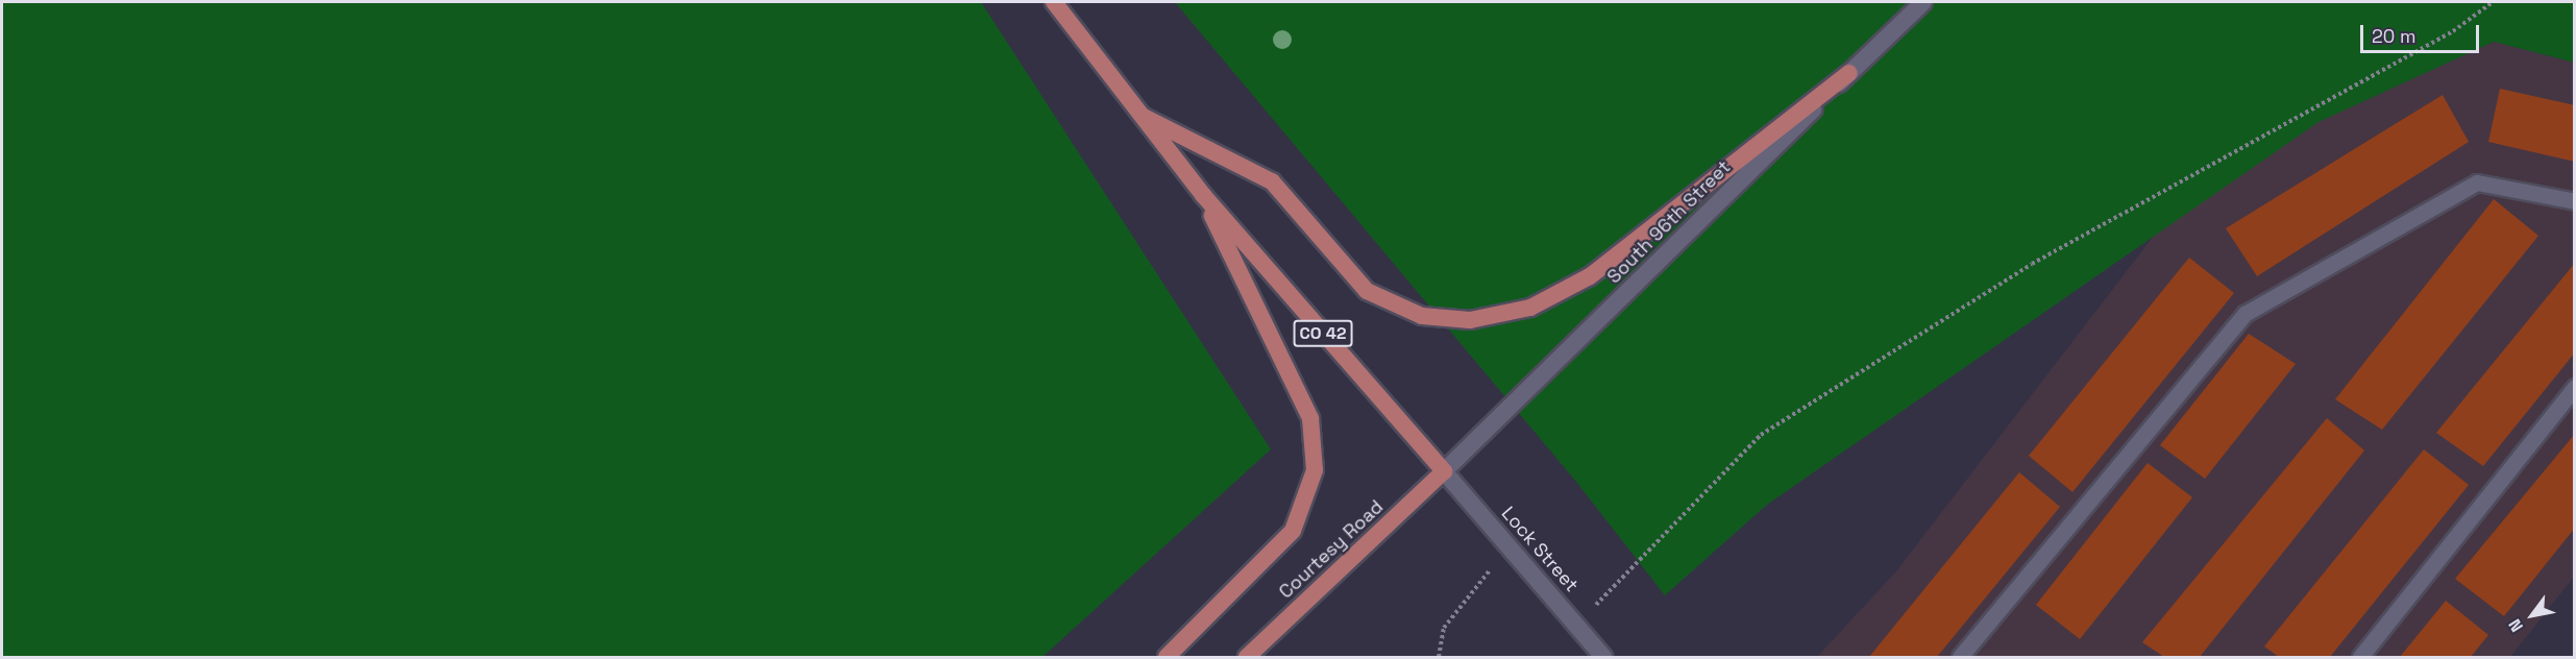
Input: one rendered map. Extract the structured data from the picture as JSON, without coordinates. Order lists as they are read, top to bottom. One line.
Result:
{"streets":{"main road":["South 96th Street","CO 42","Courtesy Road","Lock Street"]},"crossings":[["South 96th Street","CO 42"],["South 96th Street","Courtesy Road"],["South 96th Street","Lock Street"],["CO 42","Courtesy Road"],["CO 42","Lock Street"],["Courtesy Road","Lock Street"]],"scale_bar":"20 m","north":"bottom left"}
